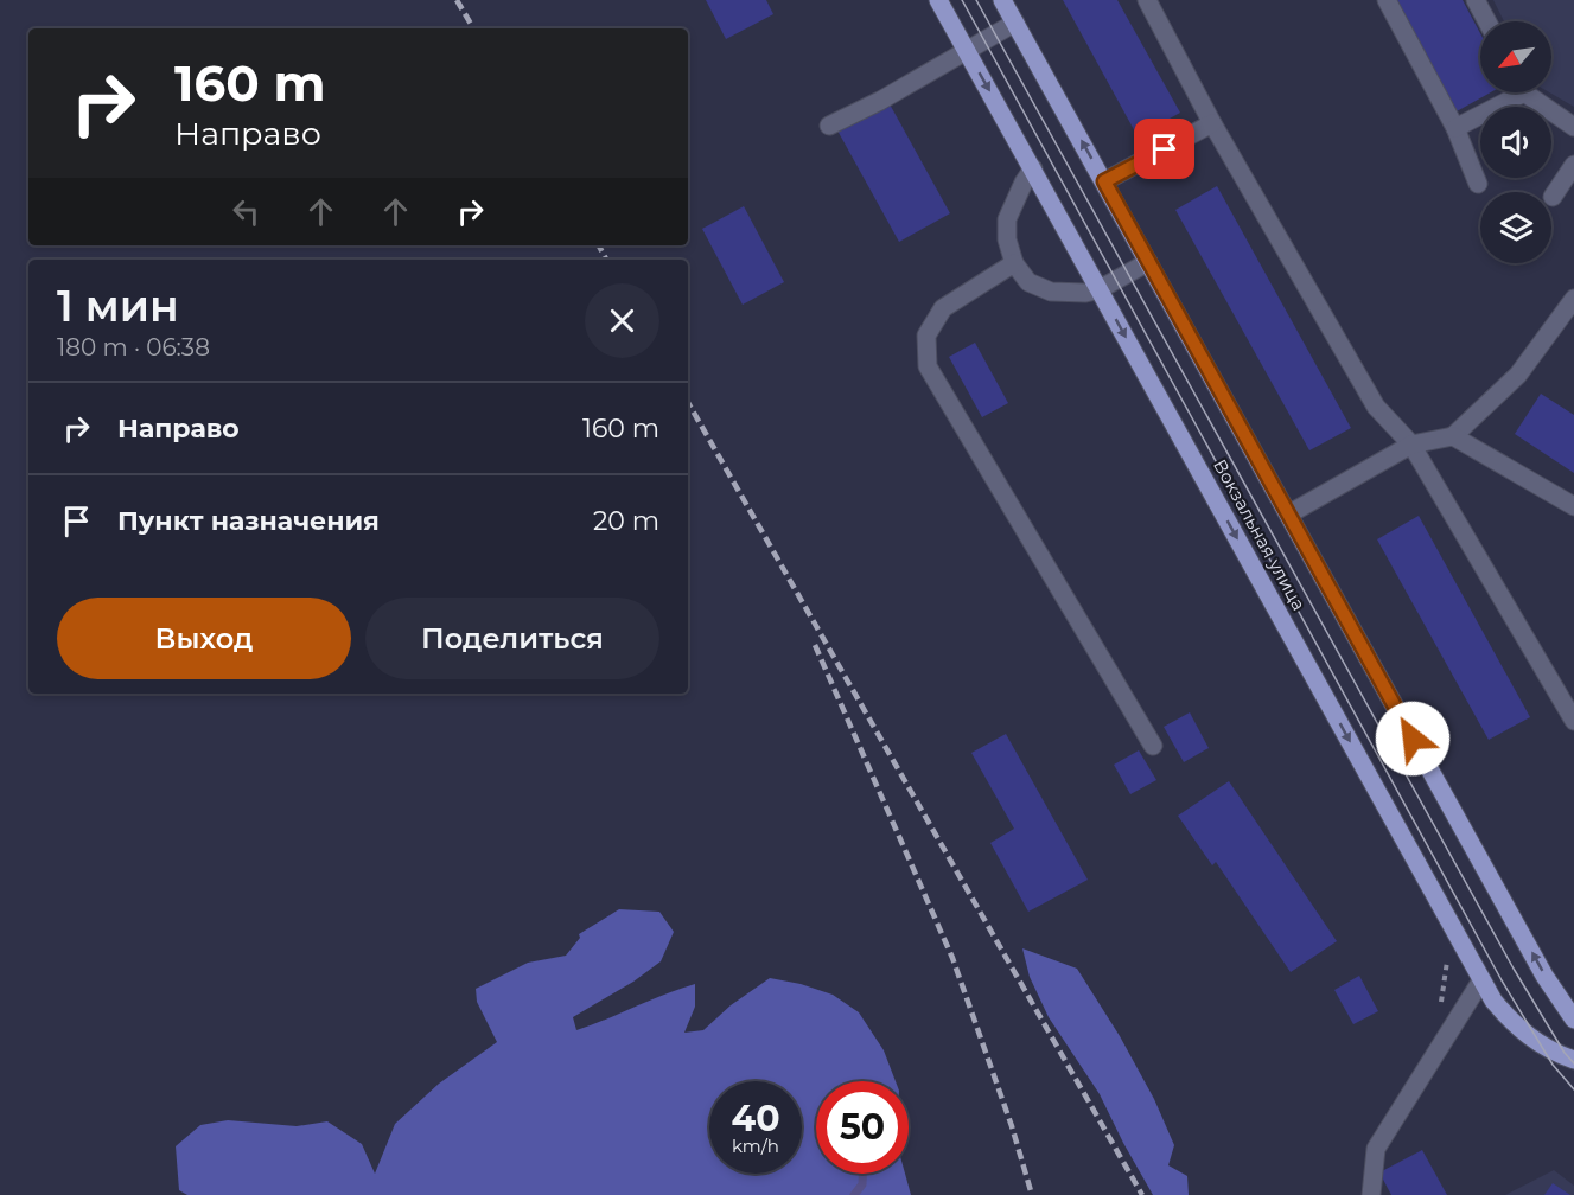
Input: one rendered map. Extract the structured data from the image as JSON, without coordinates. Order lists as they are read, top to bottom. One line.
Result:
{"streets":{"main road":["Вокзальная улица"]},"north":"bottom left","page":{"turn":["160 m","Направо"],"heading":["1 мин","180 m · 06:38"],"list":[{"name":"Направо","value":"160 m"},{"name":"Пункт назначения","value":"20 m"}],"buttons":["Выход","Поделиться"],"speed":"40 km/h","limit":"50"}}
